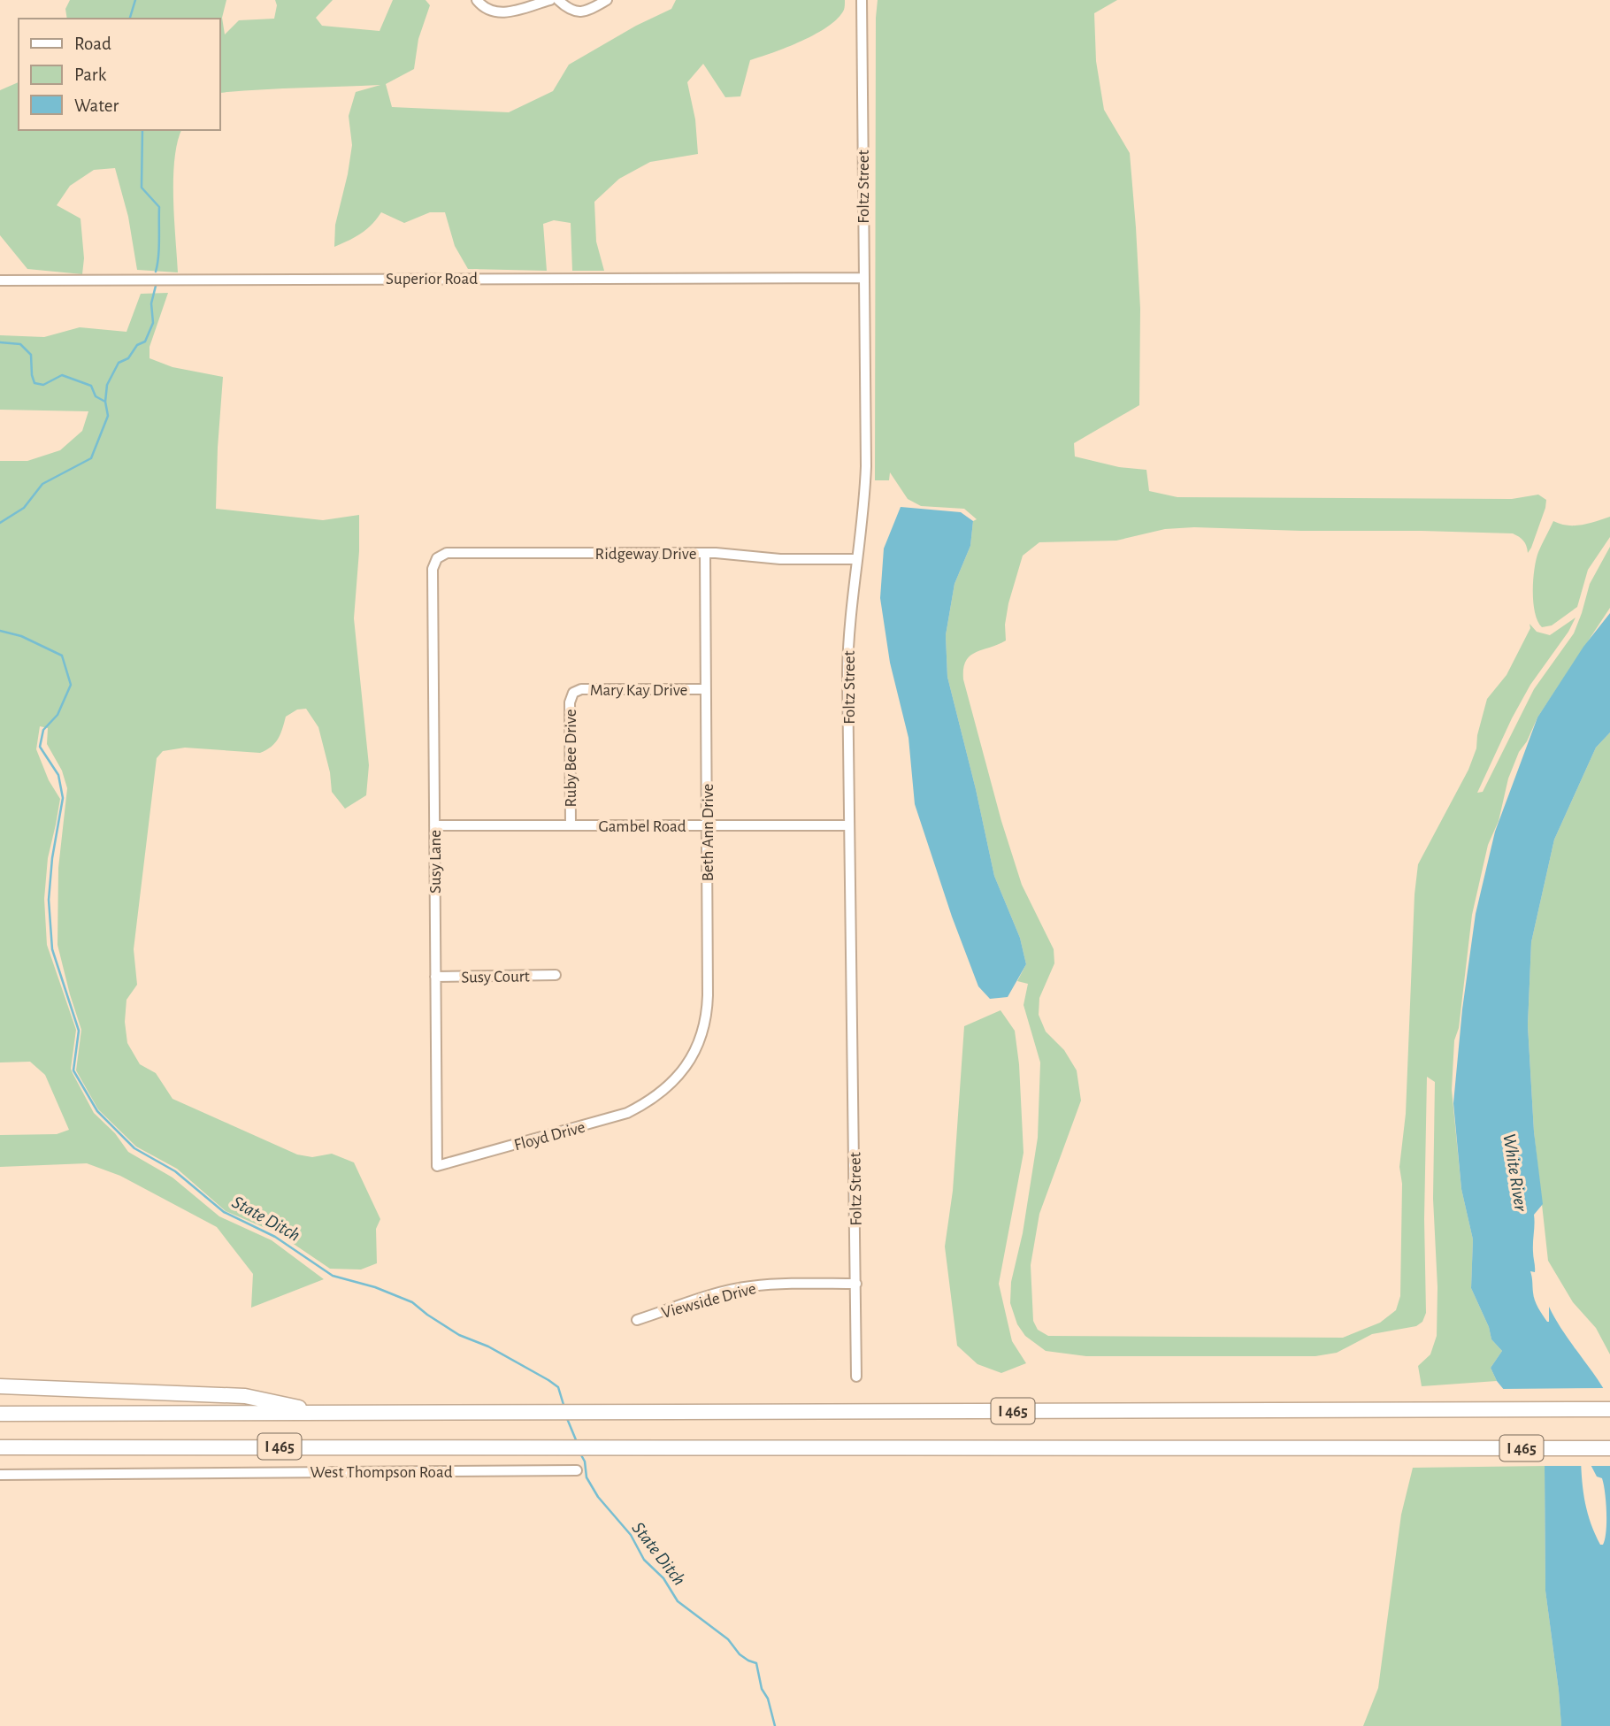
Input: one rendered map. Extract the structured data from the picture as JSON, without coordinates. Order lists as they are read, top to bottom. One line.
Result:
{"streets":{"highway":["I 465"],"street":["Foltz Street","Superior Road","Ridgeway Drive","Mary Kay Drive","Ruby Bee Drive","Gambel Road","Beth Ann Drive","Susy Lane","Susy Court","Floyd Drive","Viewside Drive","West Thompson Road"]},"crossings":[["Foltz Street","Superior Road"],["Foltz Street","Ridgeway Drive"],["Foltz Street","Gambel Road"],["Foltz Street","Viewside Drive"],["Ridgeway Drive","Beth Ann Drive"],["Ridgeway Drive","Susy Lane"],["Mary Kay Drive","Ruby Bee Drive"],["Mary Kay Drive","Beth Ann Drive"],["Ruby Bee Drive","Gambel Road"],["Gambel Road","Beth Ann Drive"],["Gambel Road","Susy Lane"],["Beth Ann Drive","Floyd Drive"],["Susy Lane","Susy Court"],["Susy Lane","Floyd Drive"]],"water":["White River","State Ditch"],"legend":["Road","Park","Water"]}
